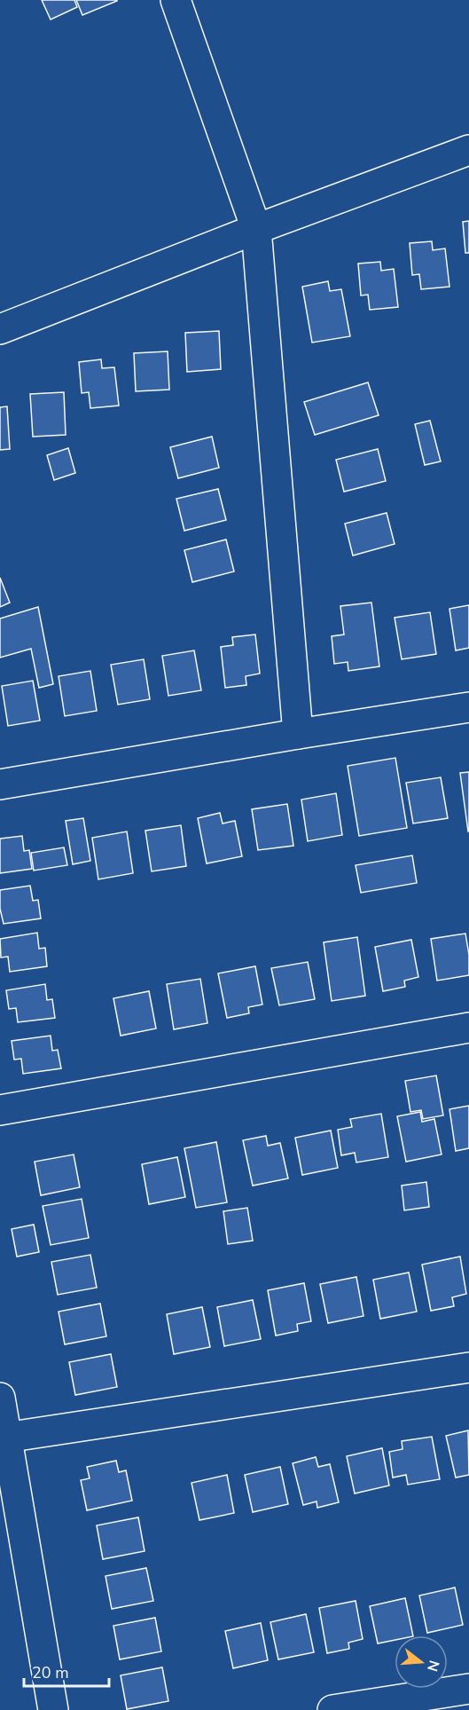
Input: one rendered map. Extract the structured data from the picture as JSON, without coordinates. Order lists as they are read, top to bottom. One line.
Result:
{"scale_bar":"20 m","north":"right"}
